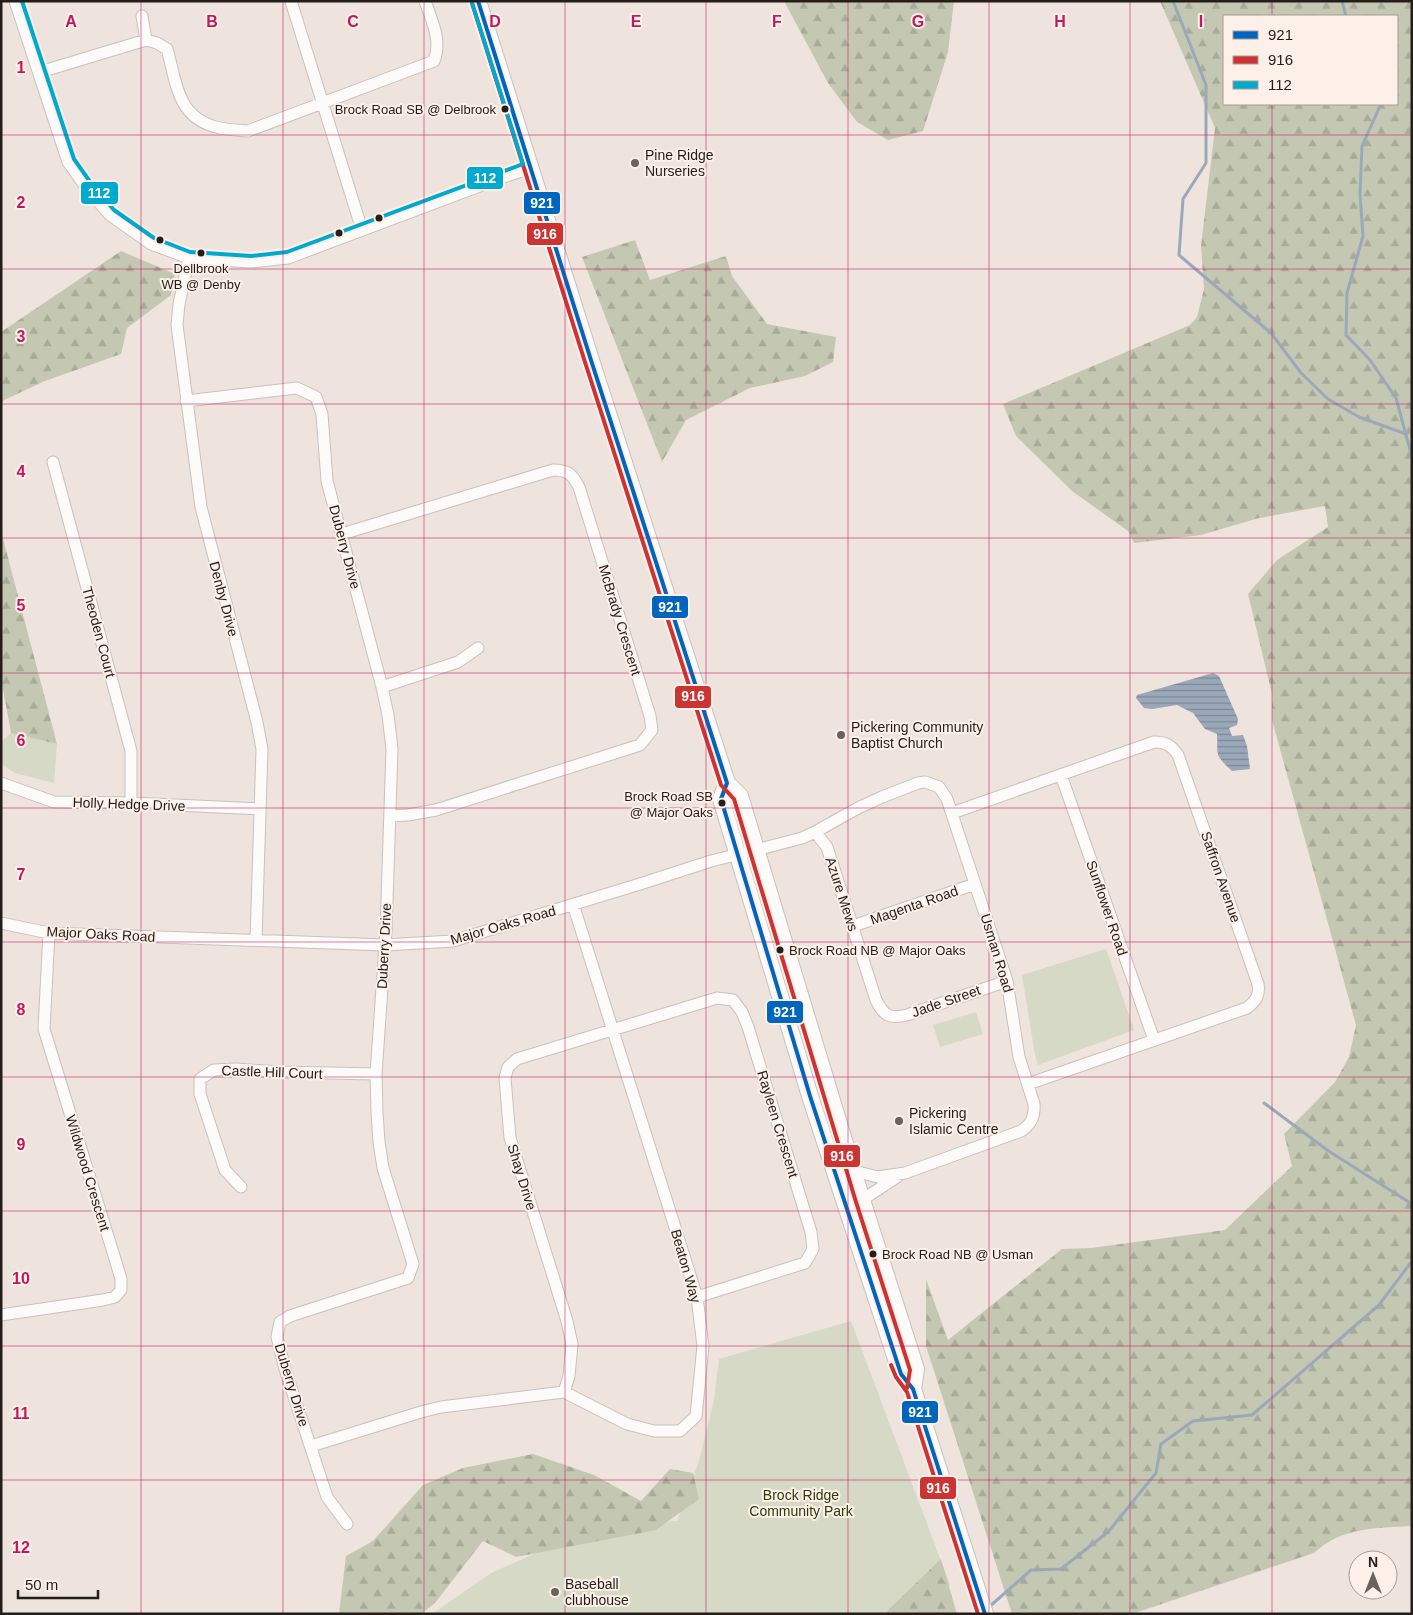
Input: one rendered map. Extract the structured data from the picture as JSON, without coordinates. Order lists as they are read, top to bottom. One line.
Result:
{"streets":{"street":["Duberry Drive","Denby Drive","McBrady Crescent","Theoden Court","Holly Hedge Drive","Saffron Avenue","Azure Mews","Magenta Road","Sunflower Road","Major Oaks Road","Usman Road","Jade Street","Castle Hill Court","Rayleen Crescent","Wildwood Crescent","Shay Drive","Beaton Way"]},"crossings":[["Duberry Drive","Denby Drive"],["Duberry Drive","McBrady Crescent"],["Duberry Drive","Major Oaks Road"],["Duberry Drive","Castle Hill Court"],["Denby Drive","Holly Hedge Drive"],["Denby Drive","Major Oaks Road"],["Theoden Court","Holly Hedge Drive"],["Saffron Avenue","Sunflower Road"],["Saffron Avenue","Usman Road"],["Azure Mews","Magenta Road"],["Azure Mews","Major Oaks Road"],["Azure Mews","Usman Road"],["Azure Mews","Jade Street"],["Magenta Road","Usman Road"],["Major Oaks Road","Usman Road"],["Major Oaks Road","Wildwood Crescent"],["Major Oaks Road","Beaton Way"],["Usman Road","Jade Street"],["Rayleen Crescent","Shay Drive"],["Rayleen Crescent","Beaton Way"],["Shay Drive","Beaton Way"]],"parks":["Brock Ridge Community Park"],"places":["Brock Road SB @ Delbrook","Pine Ridge Nurseries","Dellbrook WB @ Denby","Pickering Community Baptist Church","Brock Road SB @ Major Oaks","Brock Road NB @ Major Oaks","Pickering Islamic Centre","Brock Road NB @ Usman","Baseball clubhouse"],"lines":["transit line 921","transit line 112","transit line 916"],"legend":["921","916","112"],"scale_bar":"50 m","north":"top","grid":{"columns":["A","B","C","D","E","F","G","H","I"],"rows":["1","2","3","4","5","6","7","8","9","10","11","12"]}}
